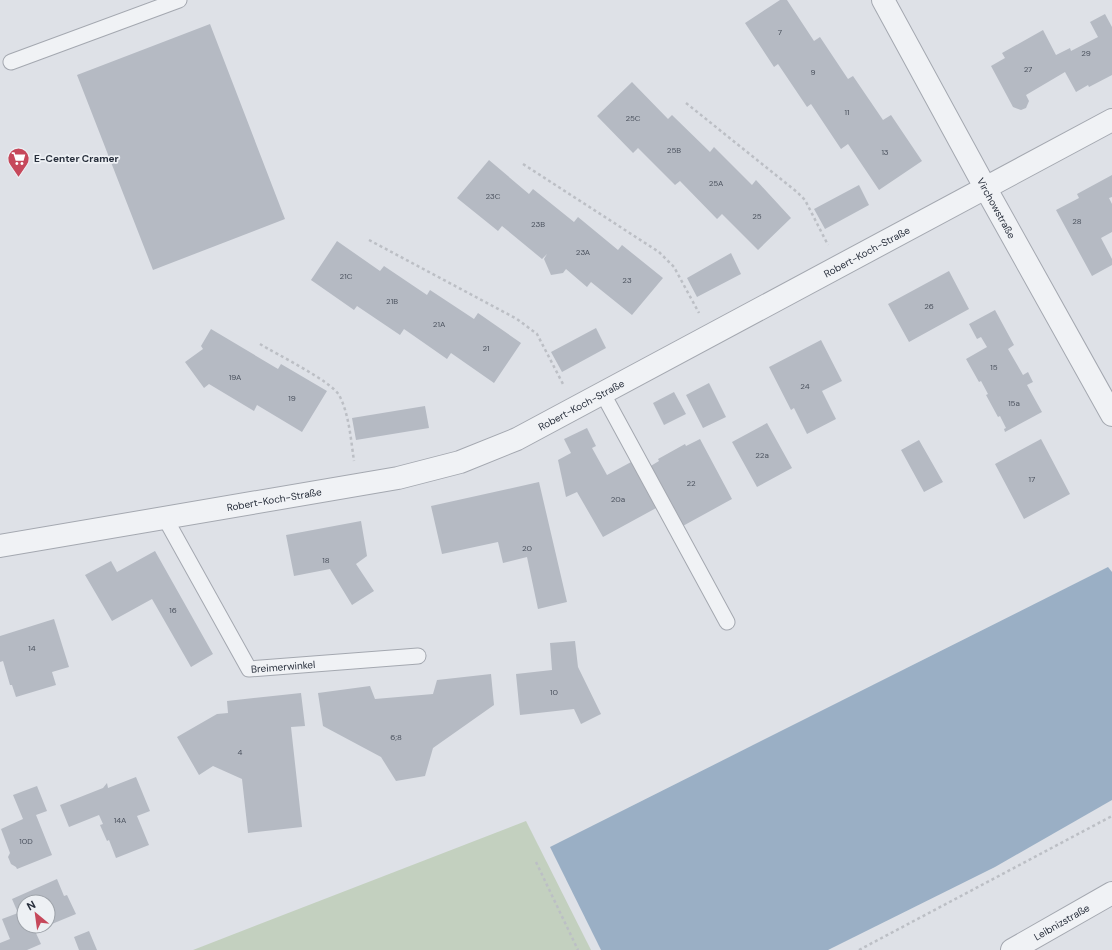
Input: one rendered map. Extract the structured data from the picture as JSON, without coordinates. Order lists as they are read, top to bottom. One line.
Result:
{"streets":{"street":["Virchowstraße","Robert-Koch-Straße","Leibnizstraße"],"lane":["Breimerwinkel"]},"crossings":[["Virchowstraße","Robert-Koch-Straße"],["Robert-Koch-Straße","Breimerwinkel"]],"places":{"supermarket":["E-Center Cramer"]},"house_numbers":["7","29","27","9","11","25C","25B","13","25A","23C","25","28","23B","23A","21C","23","21B","26","21A","21","15","19A","24","19","15a","22a","17","22","20a","20","18","16","14","10","6;8","4","14A","10D"],"north":"top left"}
